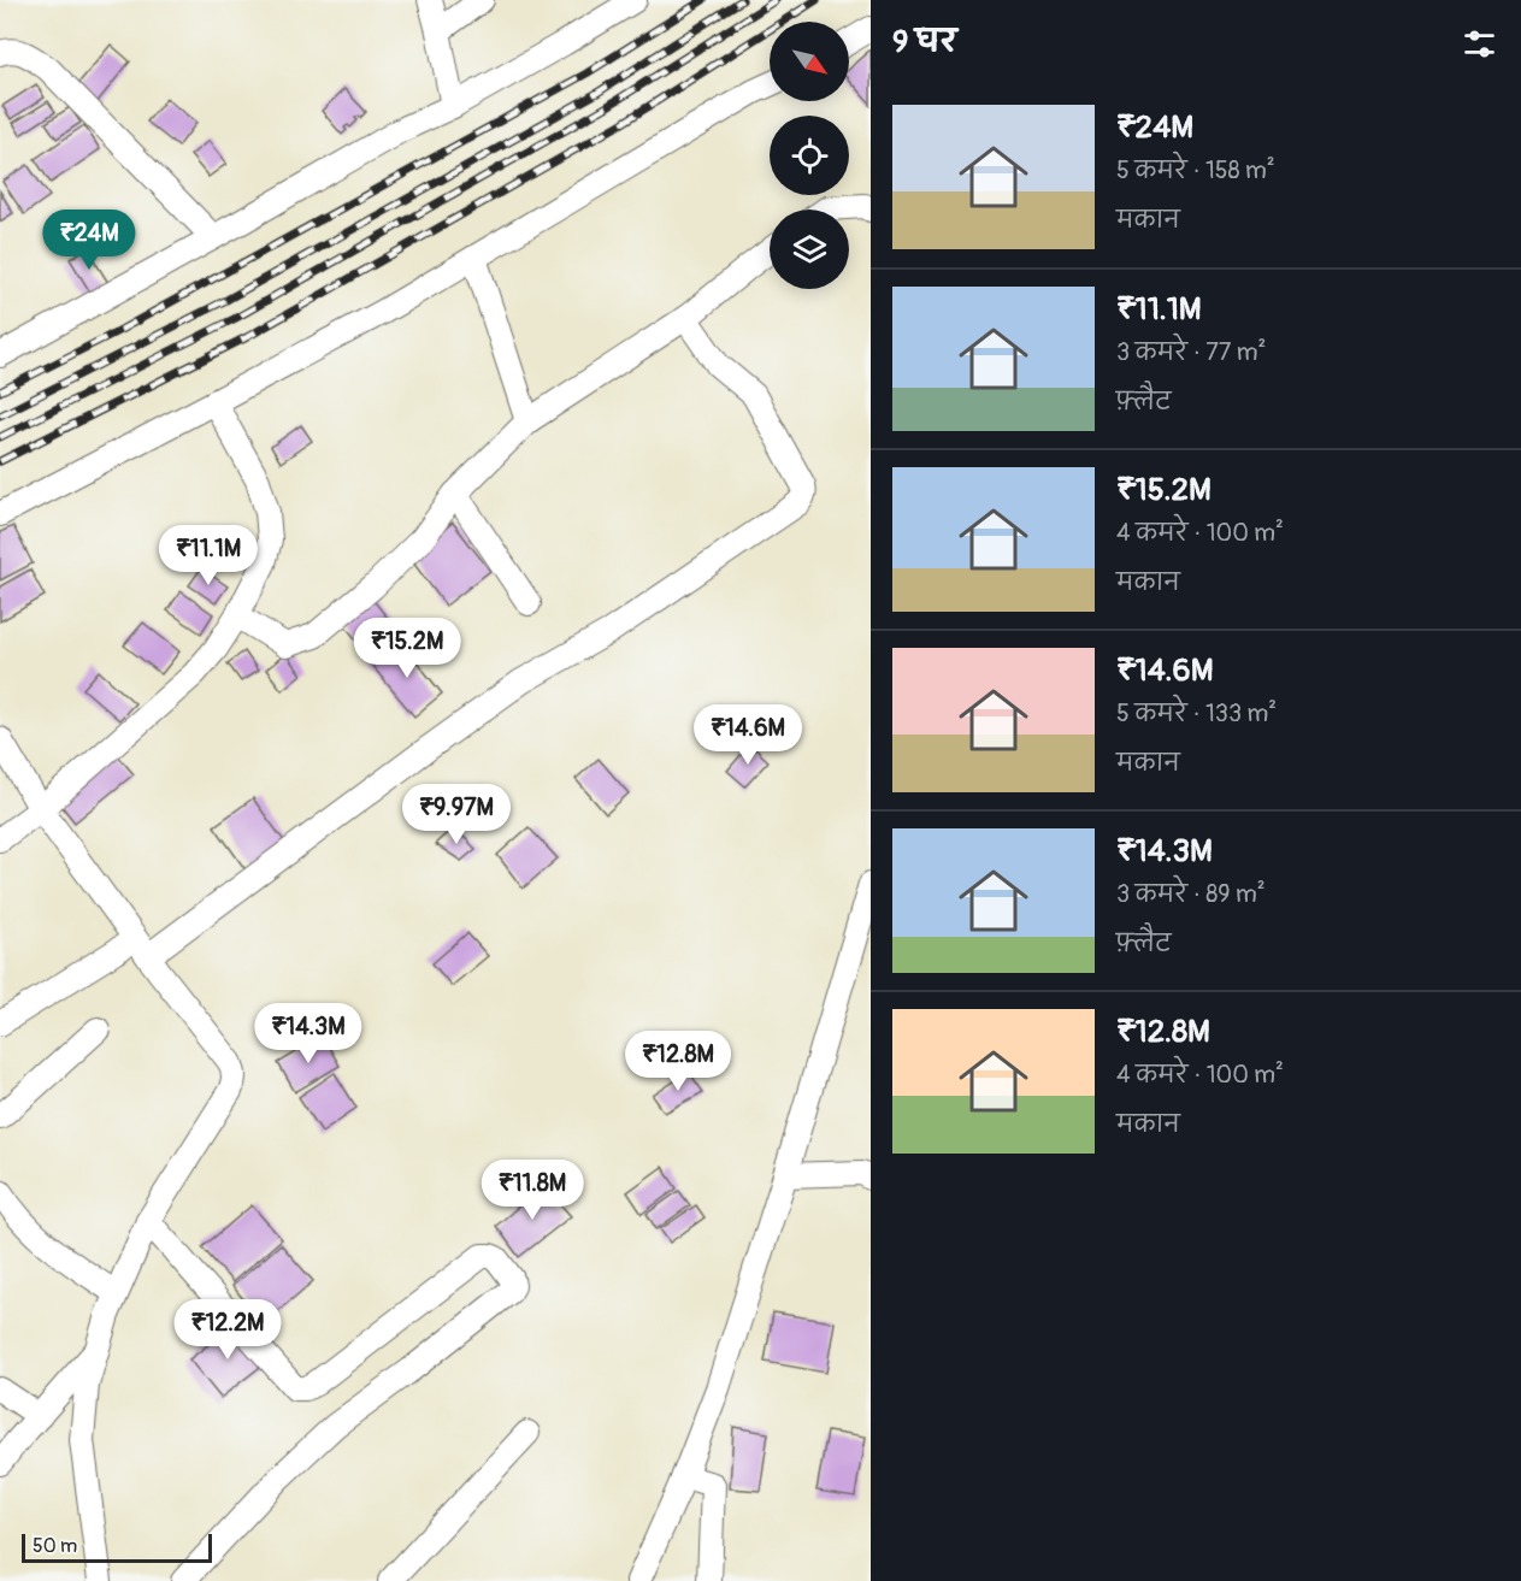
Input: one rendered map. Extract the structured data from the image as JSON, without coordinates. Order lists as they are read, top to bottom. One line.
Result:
{"scale_bar":"50 m","north":"bottom right","page":{"heading":"9 घर","list":[{"name":"₹24M","note":"5 कमरे · 158 m² · मकान"},{"name":"₹11.1M","note":"3 कमरे · 77 m² · फ़्लैट"},{"name":"₹15.2M","note":"4 कमरे · 100 m² · मकान"},{"name":"₹14.6M","note":"5 कमरे · 133 m² · मकान"},{"name":"₹14.3M","note":"3 कमरे · 89 m² · फ़्लैट"},{"name":"₹12.8M","note":"4 कमरे · 100 m² · मकान"}],"price":["₹24M","₹11.1M","₹15.2M","₹14.6M","₹9.97M","₹14.3M","₹12.8M","₹11.8M","₹12.2M"],"scale":"50 m"}}
